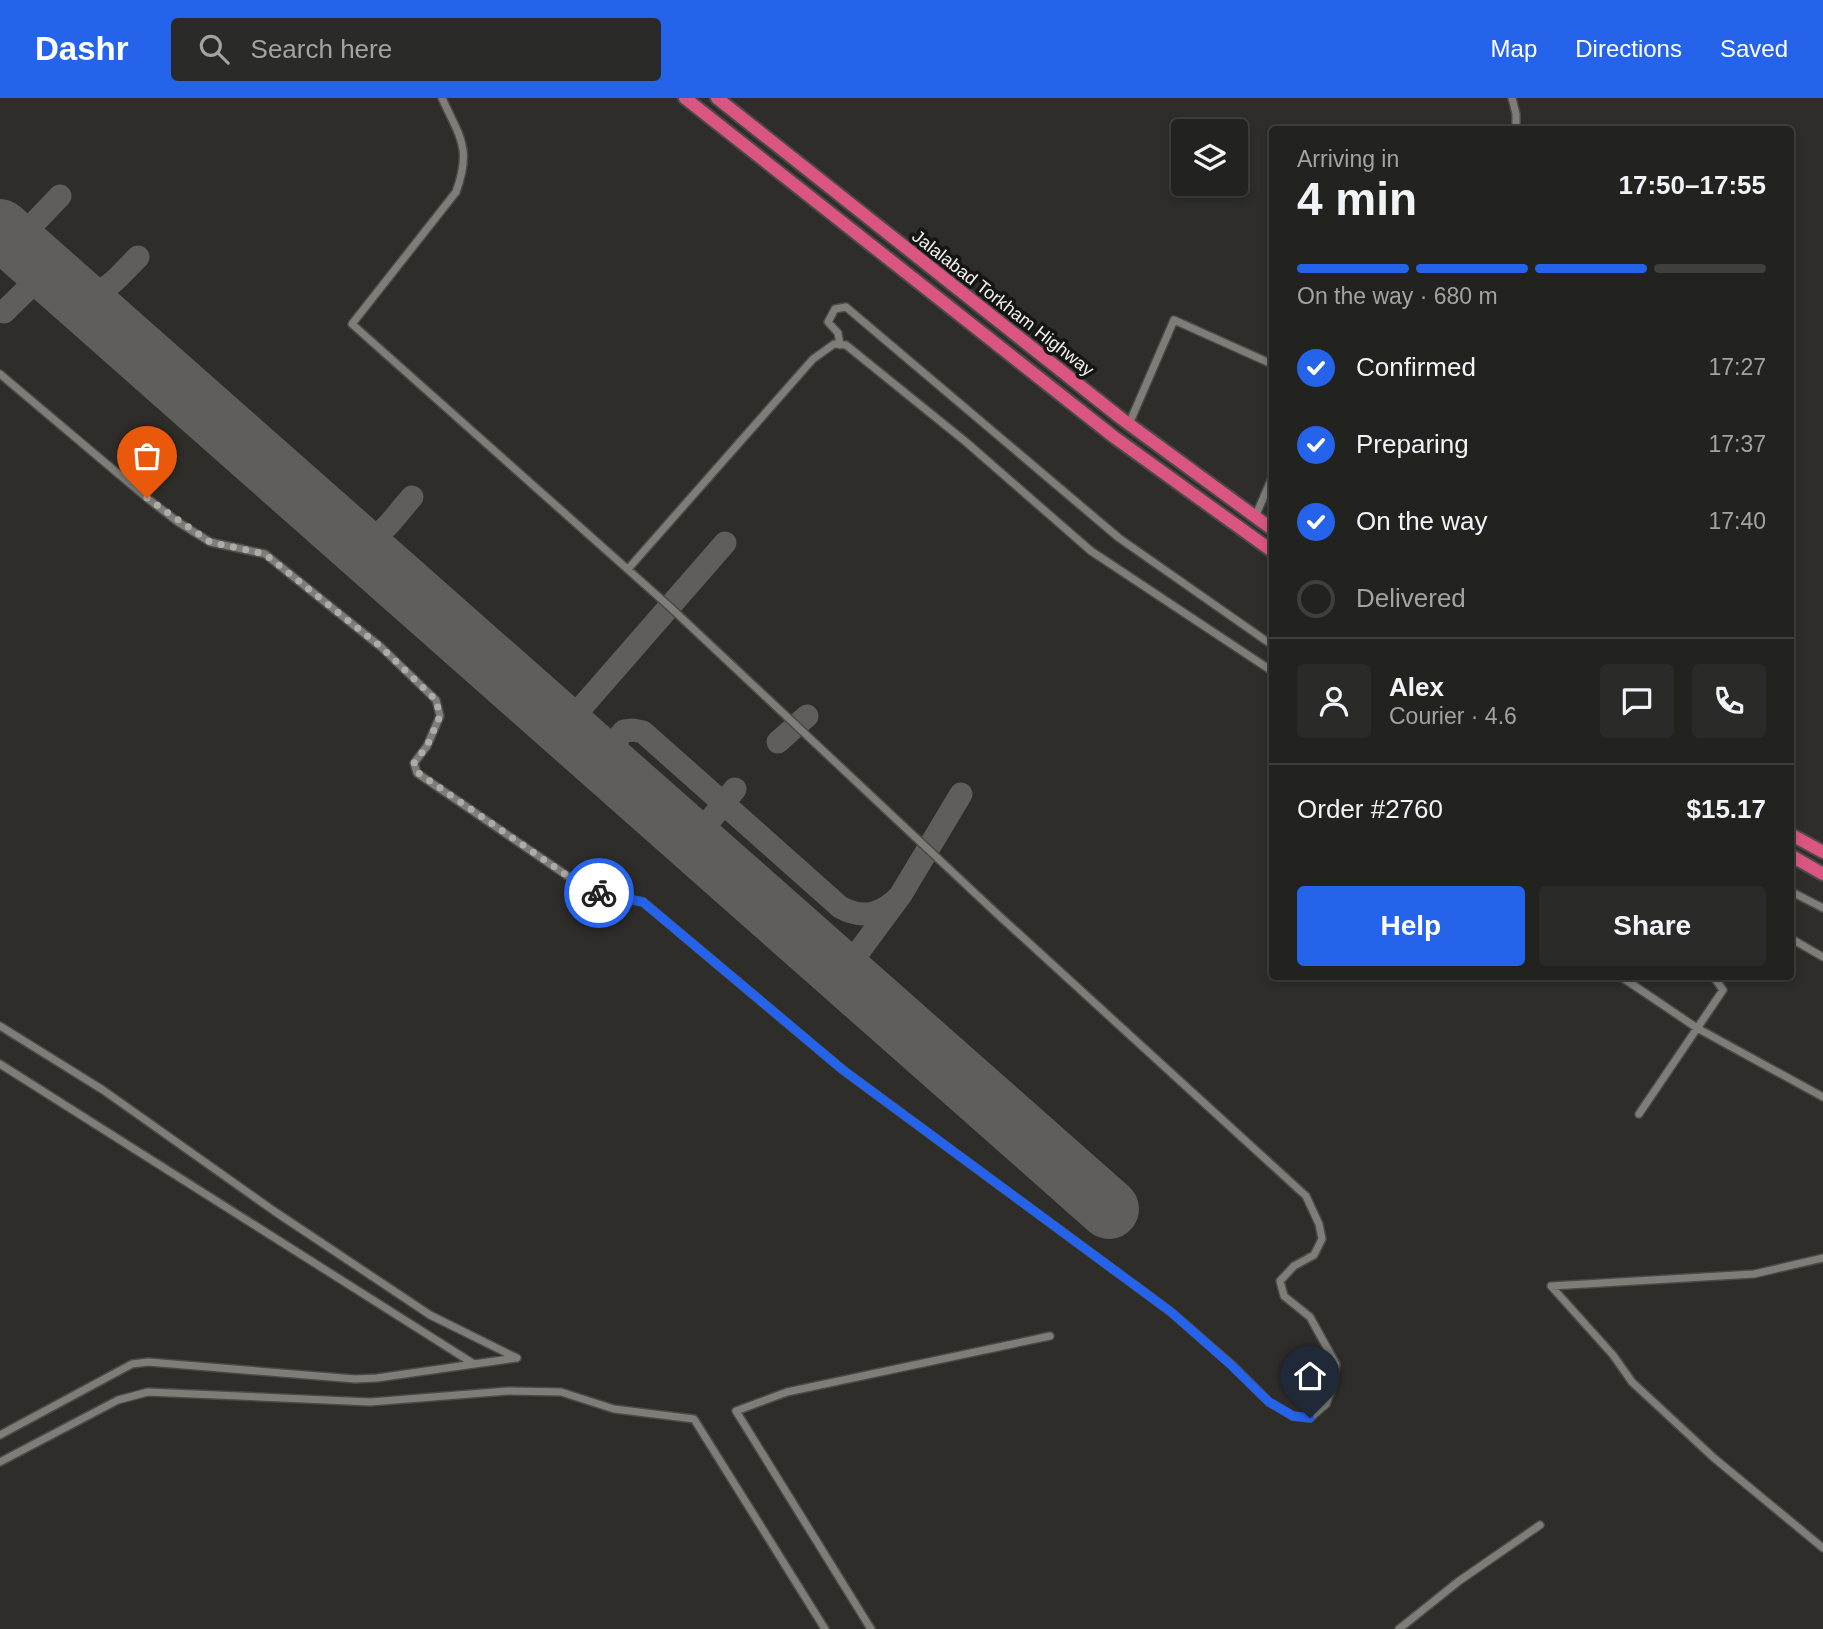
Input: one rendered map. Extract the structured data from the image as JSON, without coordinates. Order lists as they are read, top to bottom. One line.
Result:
{"streets":{"highway":["Jalalabad Torkham Highway"]},"page":{"header":"Dashr","search":"Search here","nav":["Map","Directions","Saved"],"heading":["4 min","Arriving in","17:50–17:55"],"panel":["Alex","Courier · 4.6","Order #2760","$15.17"],"bar":"On the way · 680 m","list":[["Confirmed","17:27"],["Preparing","17:37"],["On the way","17:40"],"Delivered"],"buttons":["Help","Share"]}}
